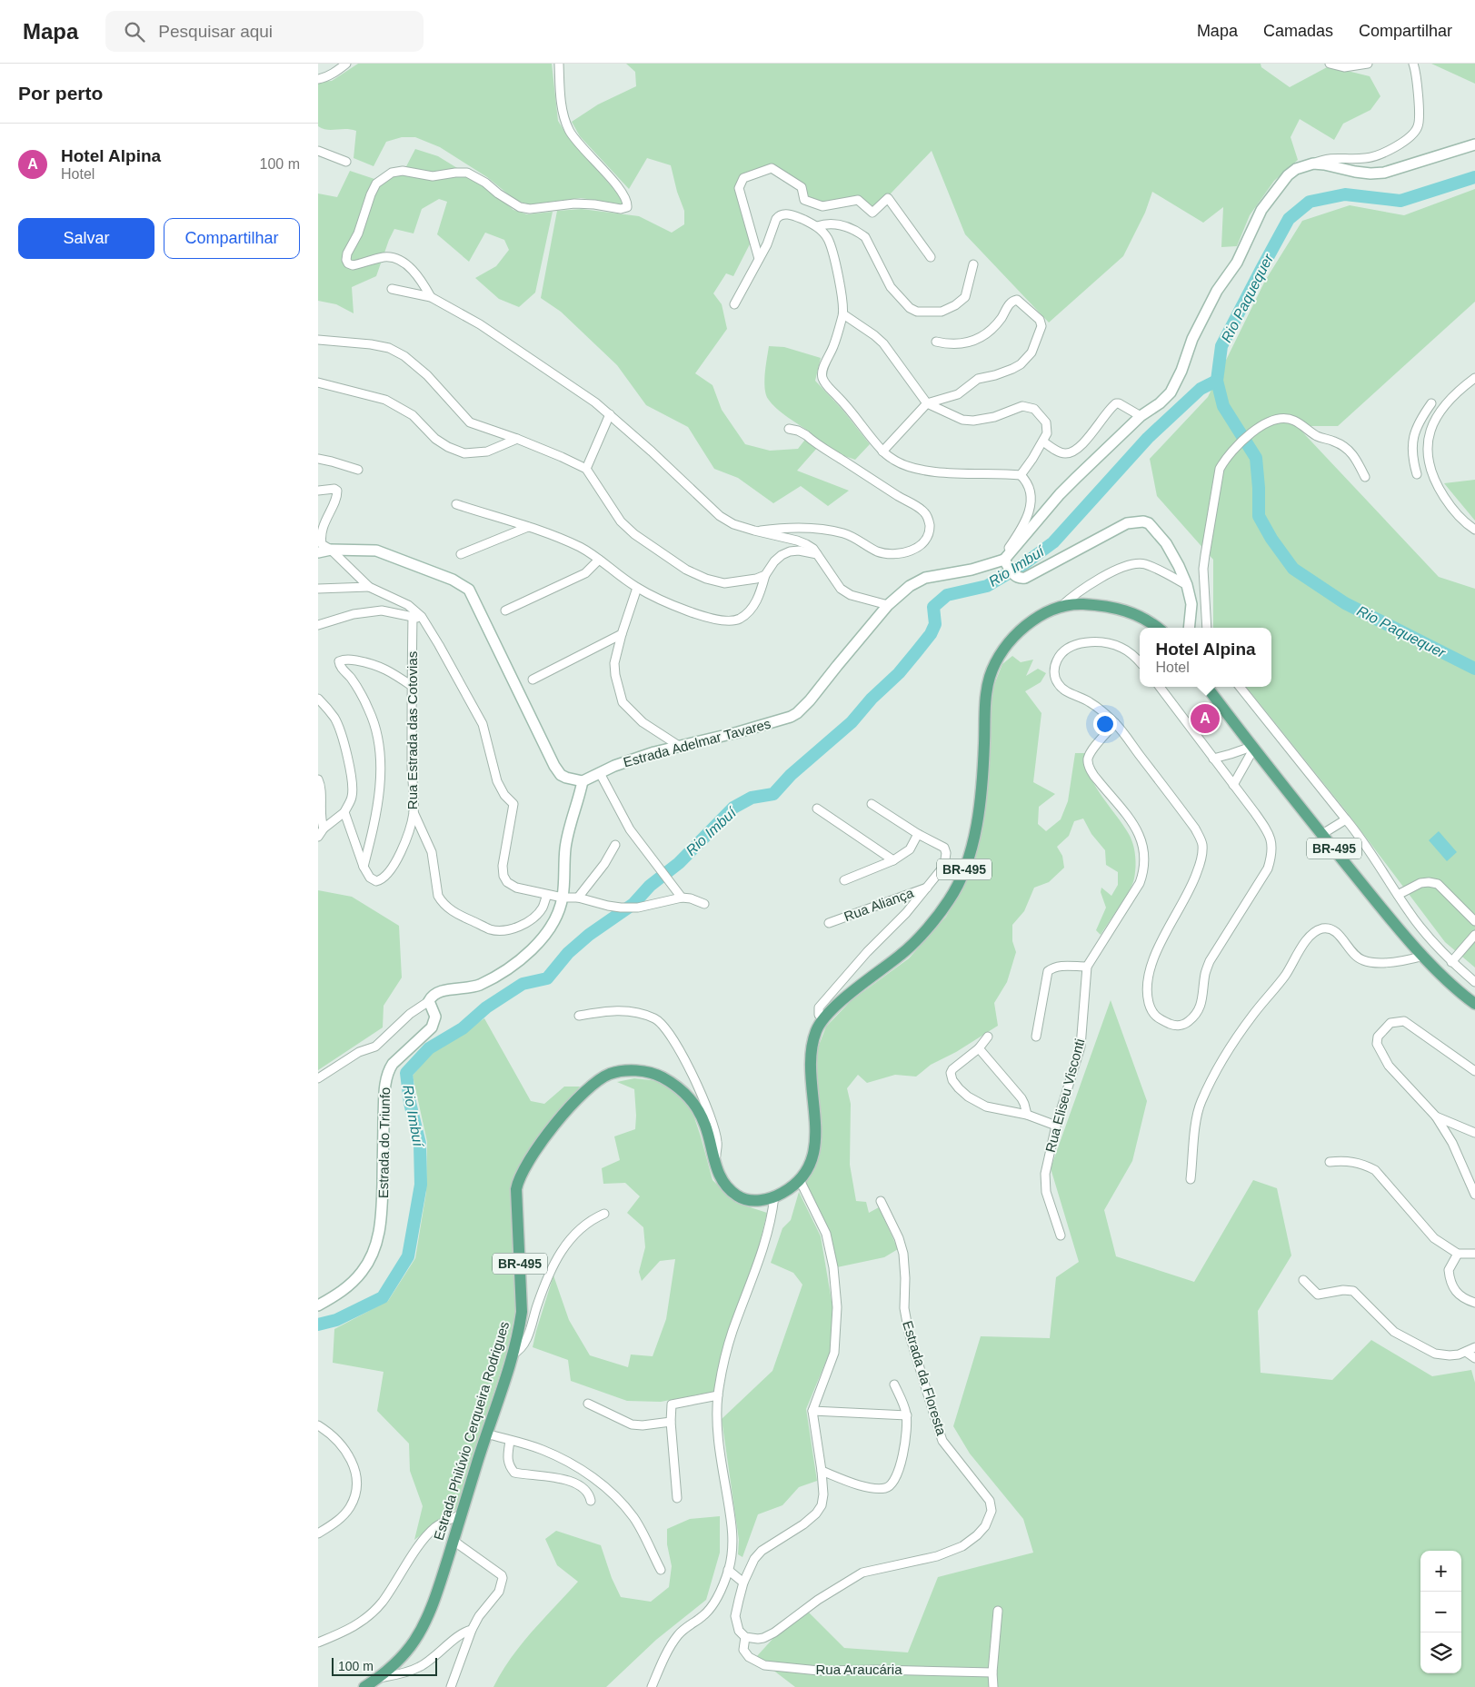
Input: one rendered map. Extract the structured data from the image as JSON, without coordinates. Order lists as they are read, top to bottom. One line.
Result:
{"streets":{"main road":["BR-495","Estrada Philúvio Cerqueira Rodrigues"],"street":["Rua Estrada das Cotovias","Estrada Adelmar Tavares","Rua Aliança","Rua Eliseu Visconti","Estrada do Triunfo","Estrada da Floresta","Rua Araucária"]},"crossings":[["BR-495","Estrada Philúvio Cerqueira Rodrigues"],["Estrada da Floresta","Rua Araucária"]],"water":["Rio Paquequer","Rio Imbuí"],"scale_bar":"100 m","page":{"header":"Mapa","search":"Pesquisar aqui","nav":["Mapa","Camadas","Compartilhar"],"heading":"Por perto","list":[{"mark":"A","name":"Hotel Alpina","note":"Hotel","value":"100 m"}],"buttons":["Salvar","Compartilhar"],"popup":["Hotel Alpina","Hotel"],"pins":"A","map_buttons":["+","−"],"scale":"100 m"}}
